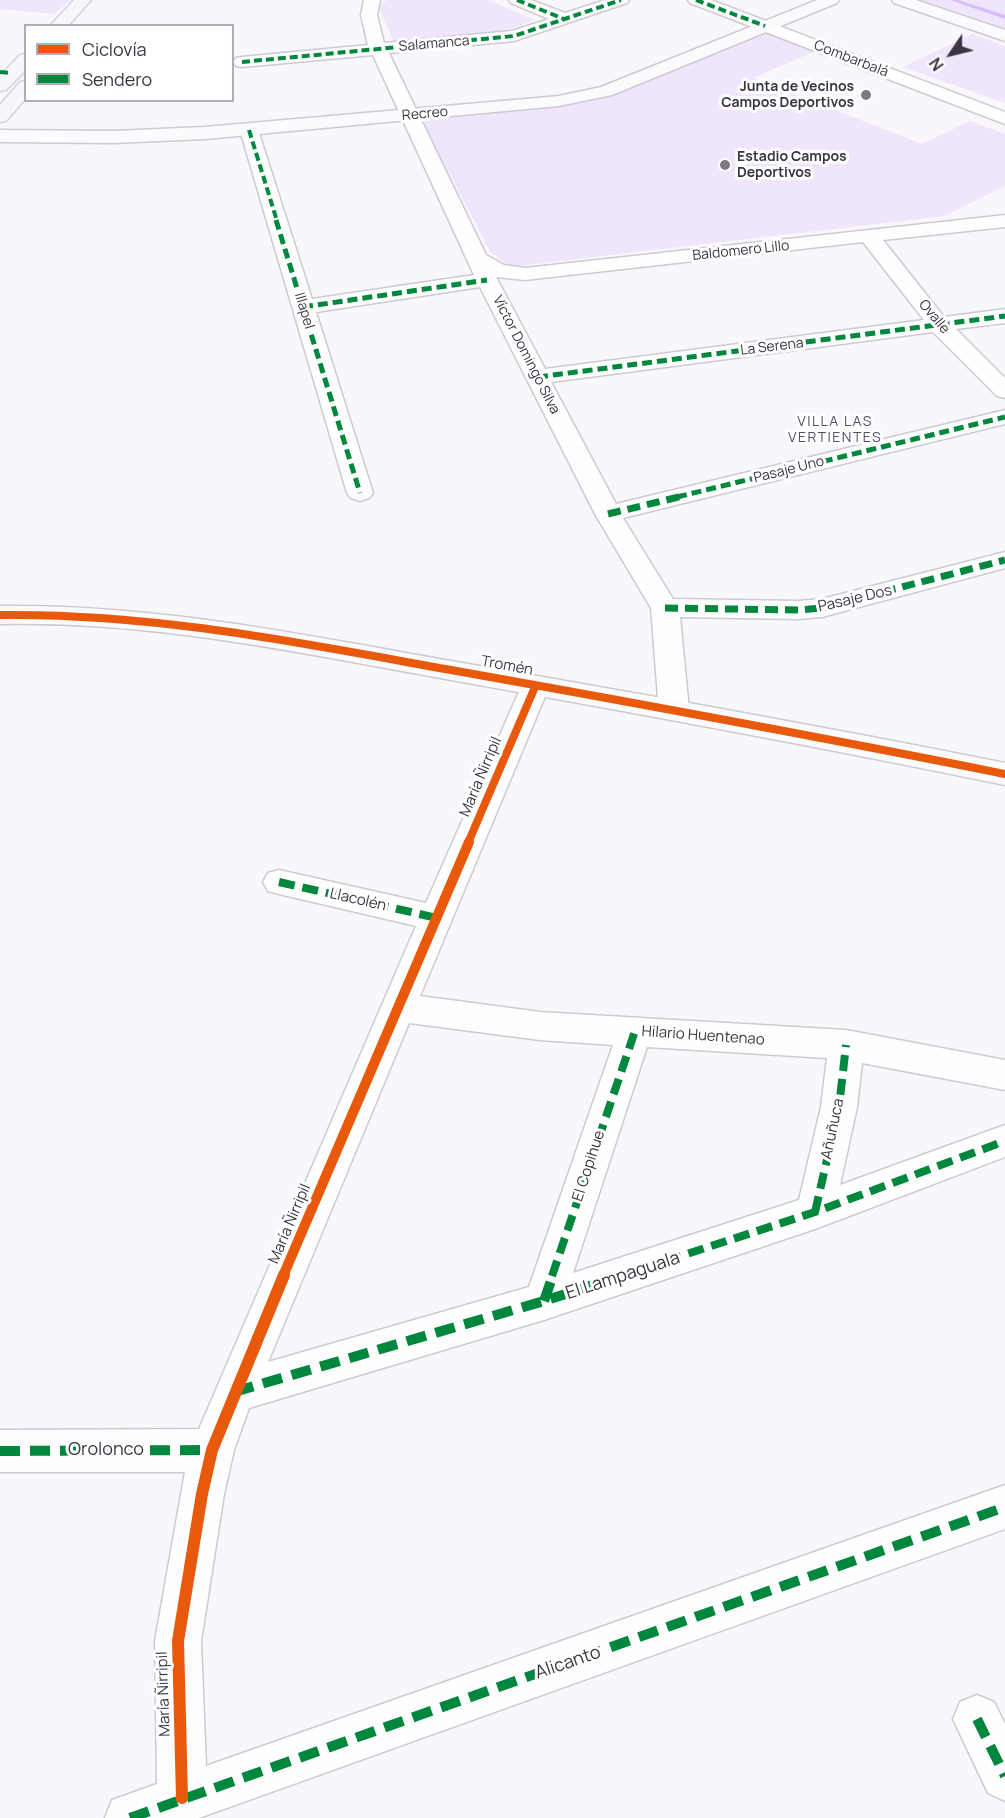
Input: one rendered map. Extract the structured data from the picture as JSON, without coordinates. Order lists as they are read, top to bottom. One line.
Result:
{"streets":{"street":["Salamanca","Combarbalá","Recreo","Baldomero Lillo","Illapel","Ovalle","La Serena","Víctor Domingo Silva","Pasaje Uno","Pasaje Dos","Tromén","María Ñirripil","Llacolén","Hilario Huentenao","Añuñuca","El Copihue","El Lampaguala","Orolonco","Alicanto"]},"crossings":[["Salamanca","Víctor Domingo Silva"],["Combarbalá","Recreo"],["Recreo","Illapel"],["Recreo","Víctor Domingo Silva"],["Baldomero Lillo","Ovalle"],["Baldomero Lillo","Víctor Domingo Silva"],["Ovalle","La Serena"],["La Serena","Víctor Domingo Silva"],["Víctor Domingo Silva","Pasaje Uno"],["Víctor Domingo Silva","Pasaje Dos"],["Víctor Domingo Silva","Tromén"],["Tromén","María Ñirripil"],["María Ñirripil","Llacolén"],["María Ñirripil","Hilario Huentenao"],["María Ñirripil","El Lampaguala"],["María Ñirripil","Orolonco"],["María Ñirripil","Alicanto"],["Hilario Huentenao","Añuñuca"],["Hilario Huentenao","El Copihue"],["Añuñuca","El Lampaguala"],["El Copihue","El Lampaguala"]],"districts":["VILLA LAS VERTIENTES"],"places":["Junta de Vecinos Campos Deportivos","Estadio Campos Deportivos"],"legend":["Ciclovía","Sendero"],"north":"bottom left"}
